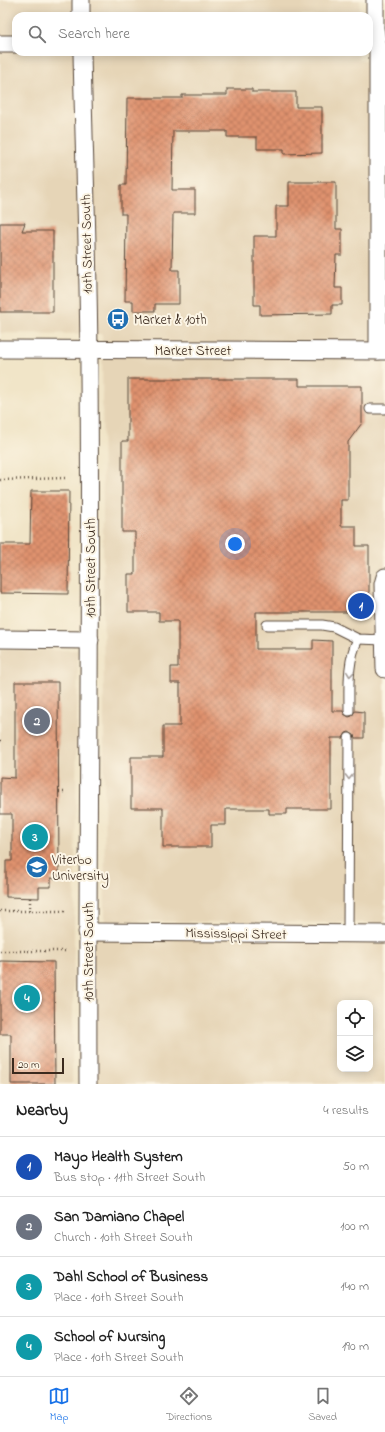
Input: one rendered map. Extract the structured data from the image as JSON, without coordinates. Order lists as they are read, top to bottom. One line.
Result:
{"streets":{"street":["10th Street South","Market Street","Mississippi Street"]},"crossings":[["10th Street South","Market Street"],["10th Street South","Mississippi Street"]],"places":{"bus stop":["Market & 10th"],"school or university":["Viterbo University"]},"scale_bar":"20 m","page":{"search":"Search here","pins":["1","2","3","4"],"scale":"20 m","heading":["Nearby","4 results"],"list":[{"mark":"1","name":"Mayo Health System","note":"Bus stop · 11th Street South","value":"50 m"},{"mark":"2","name":"San Damiano Chapel","note":"Church · 10th Street South","value":"100 m"},{"mark":"3","name":"Dahl School of Business","note":"Place · 10th Street South","value":"140 m"},{"mark":"4","name":"School of Nursing","note":"Place · 10th Street South","value":"190 m"}],"nav":["Map","Directions","Saved"]}}
